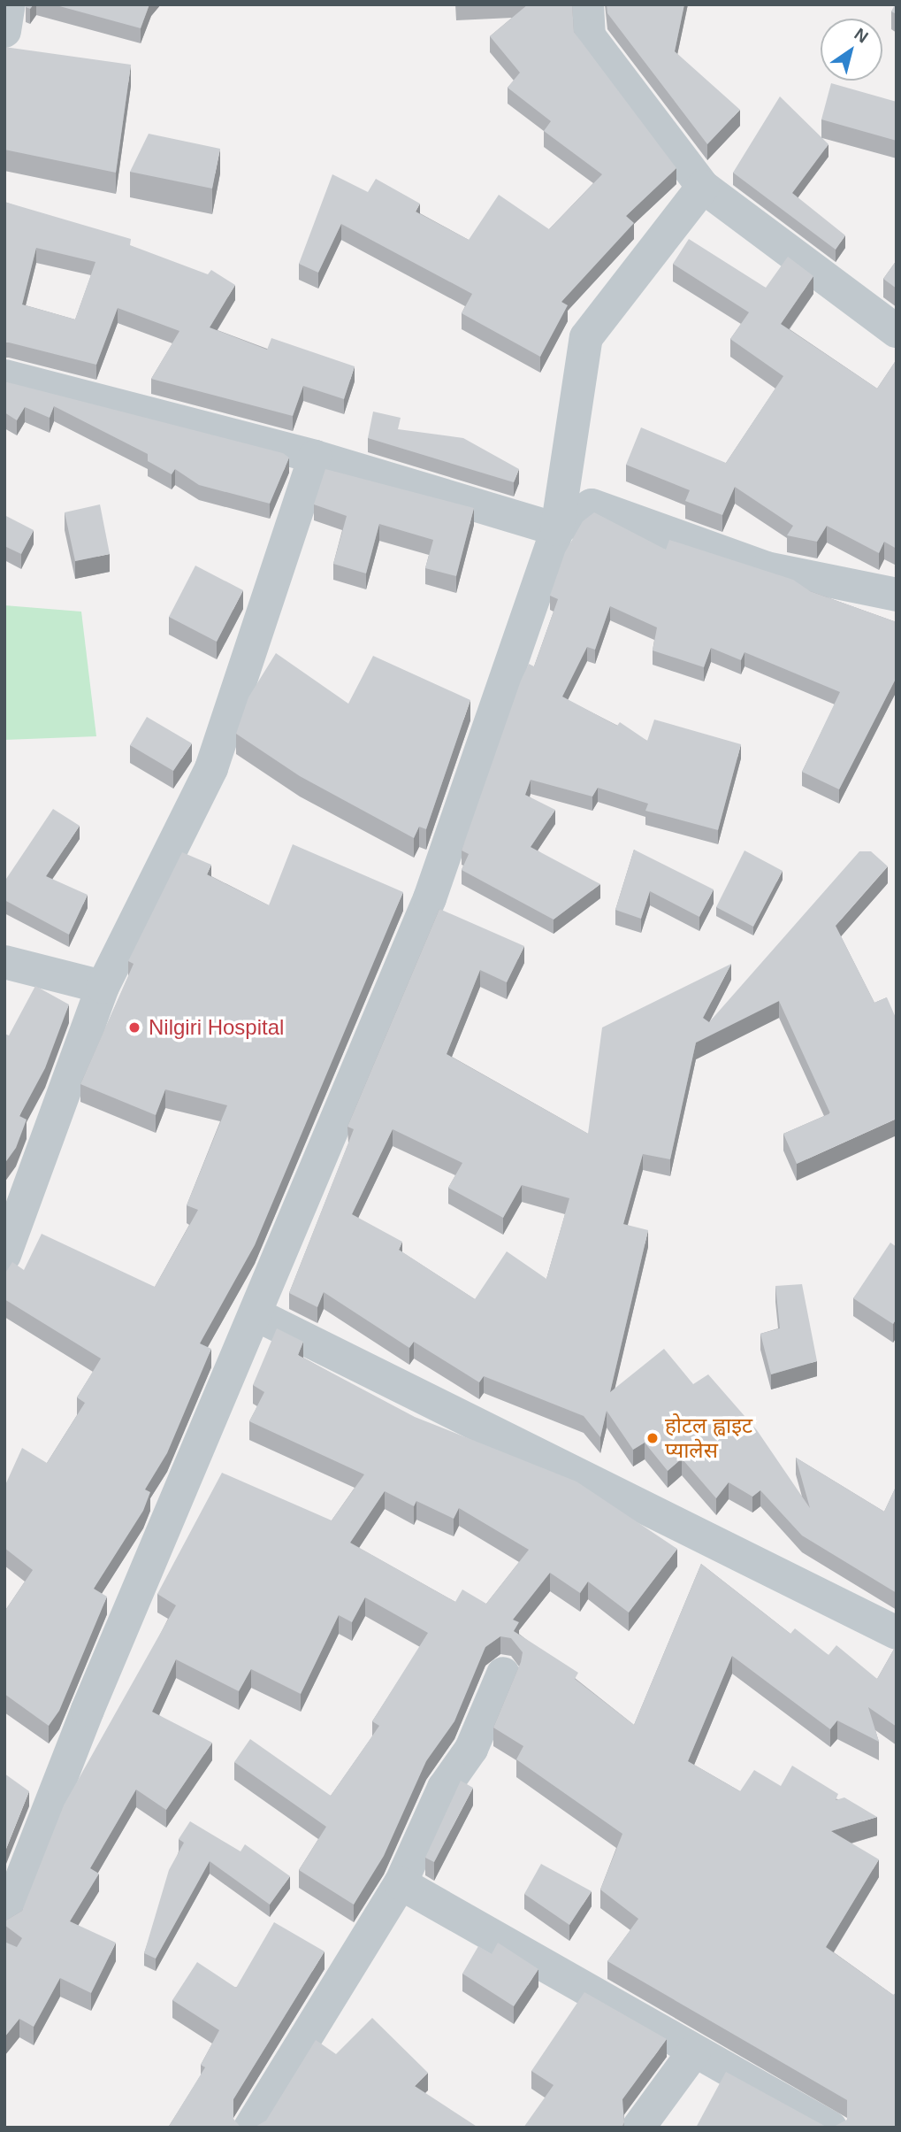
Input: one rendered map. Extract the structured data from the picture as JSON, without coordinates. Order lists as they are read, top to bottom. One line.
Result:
{"places":["Nilgiri Hospital","होटल ह्वाइट प्यालेस"],"north":"top right"}
